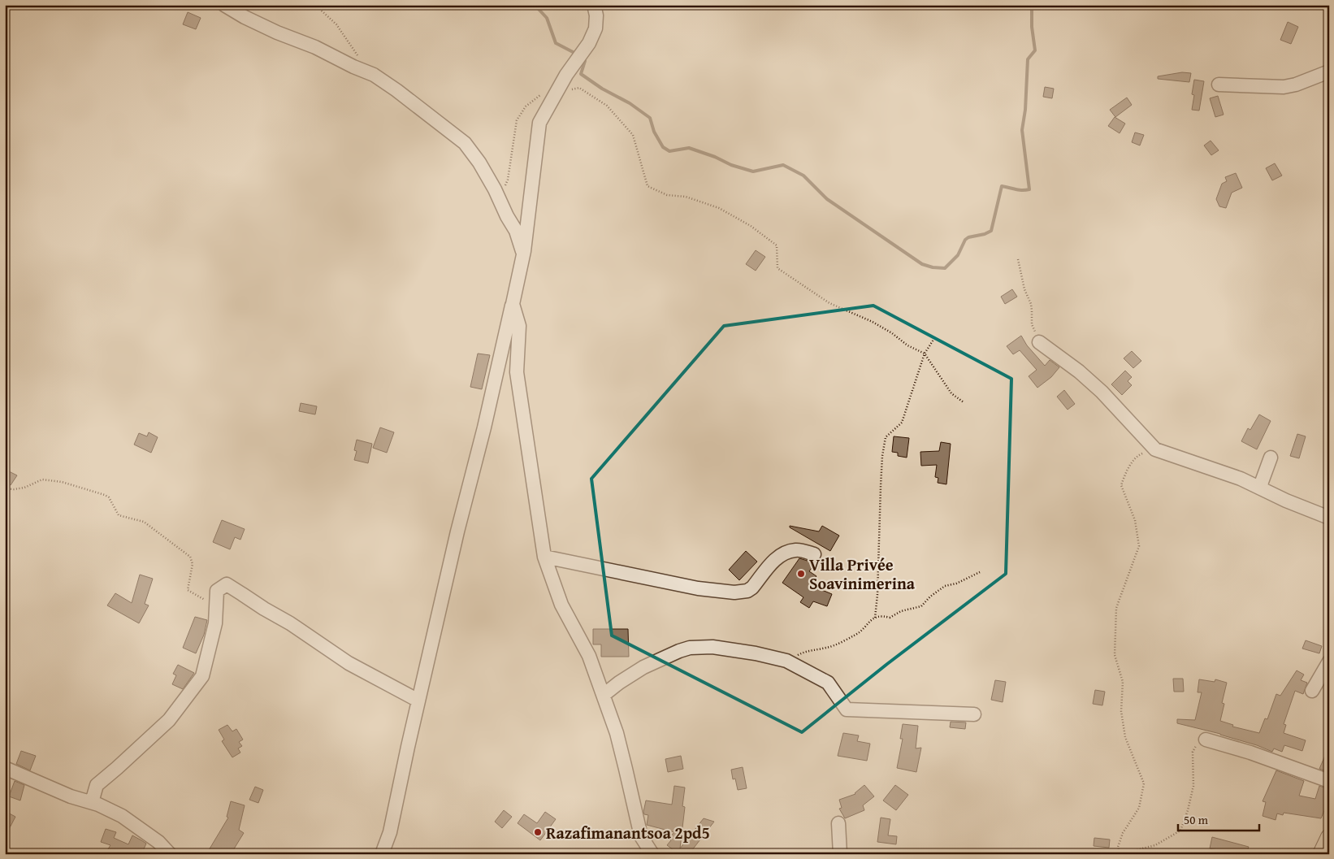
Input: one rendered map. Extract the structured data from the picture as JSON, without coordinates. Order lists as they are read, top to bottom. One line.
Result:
{"places":["Villa Privée Soavinimerina","Razafimanantsoa 2pd5"],"scale_bar":"50 m"}
